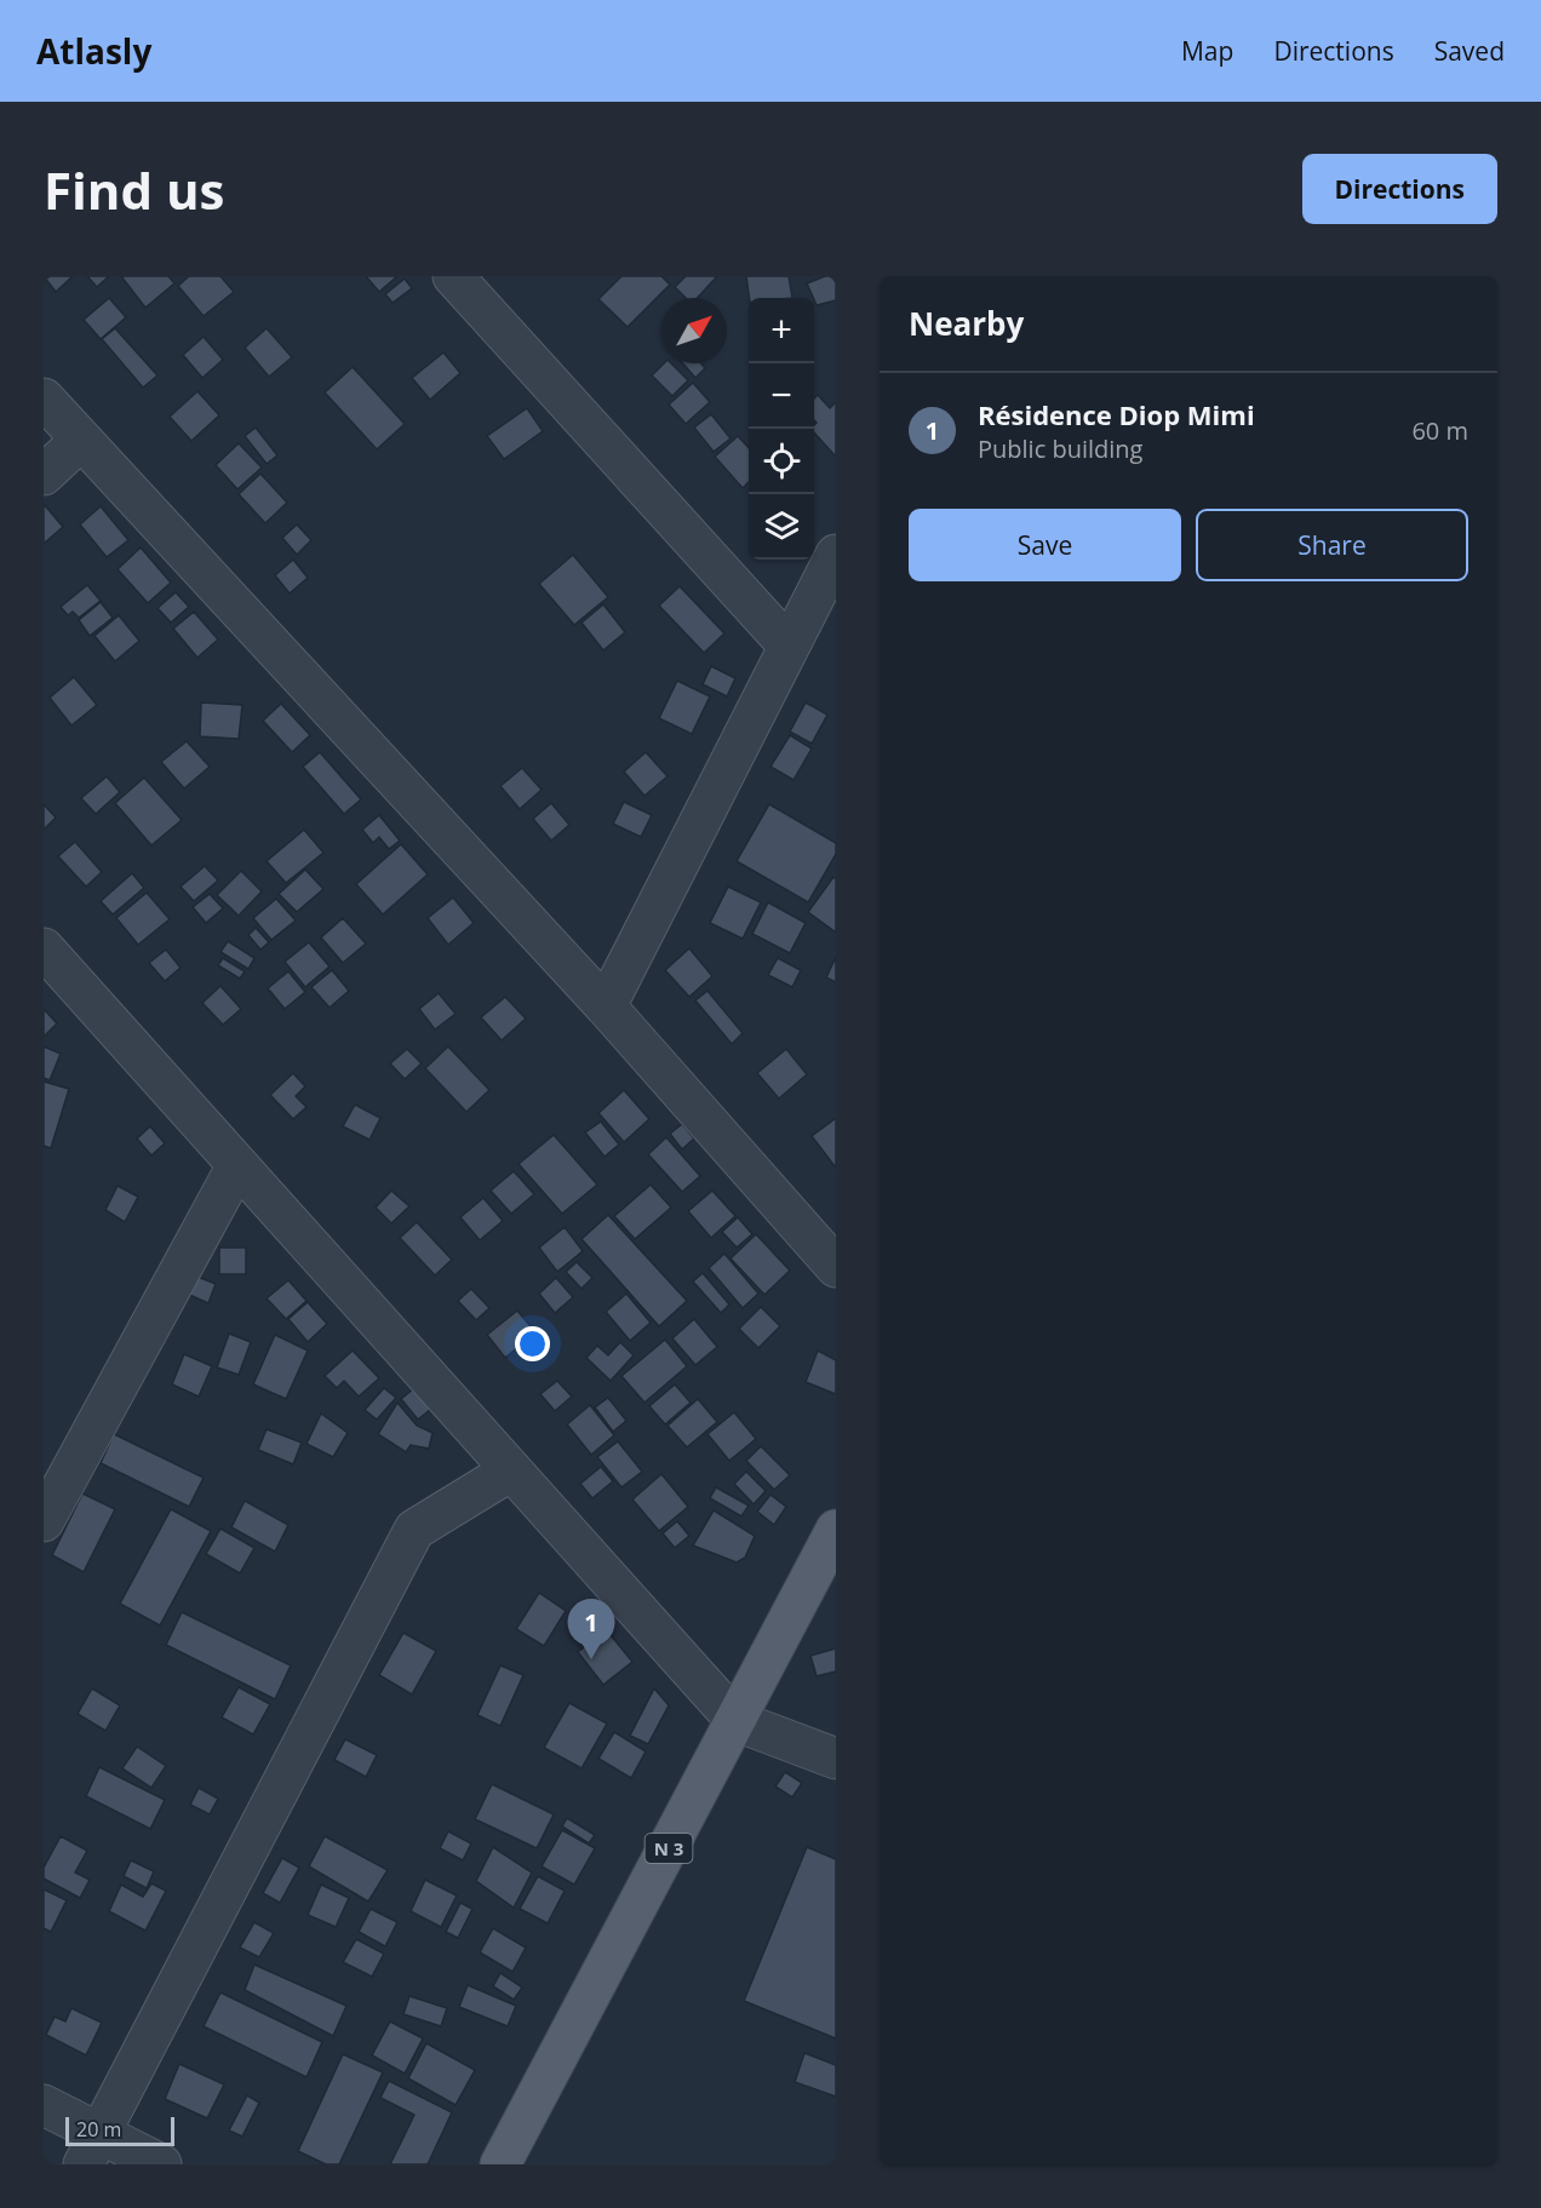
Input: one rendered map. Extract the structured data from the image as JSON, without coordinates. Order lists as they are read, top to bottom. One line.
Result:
{"streets":{"main road":["N 3"]},"scale_bar":"20 m","north":"top right","page":{"header":"Atlasly","nav":["Map","Directions","Saved"],"buttons":["Directions",["Save","Share"]],"title":"Find us","heading":"Nearby","map_buttons":["+","−"],"list":[{"mark":"1","name":"Résidence Diop Mimi","note":"Public building","value":"60 m"}],"pins":"1","scale":"20 m"}}
